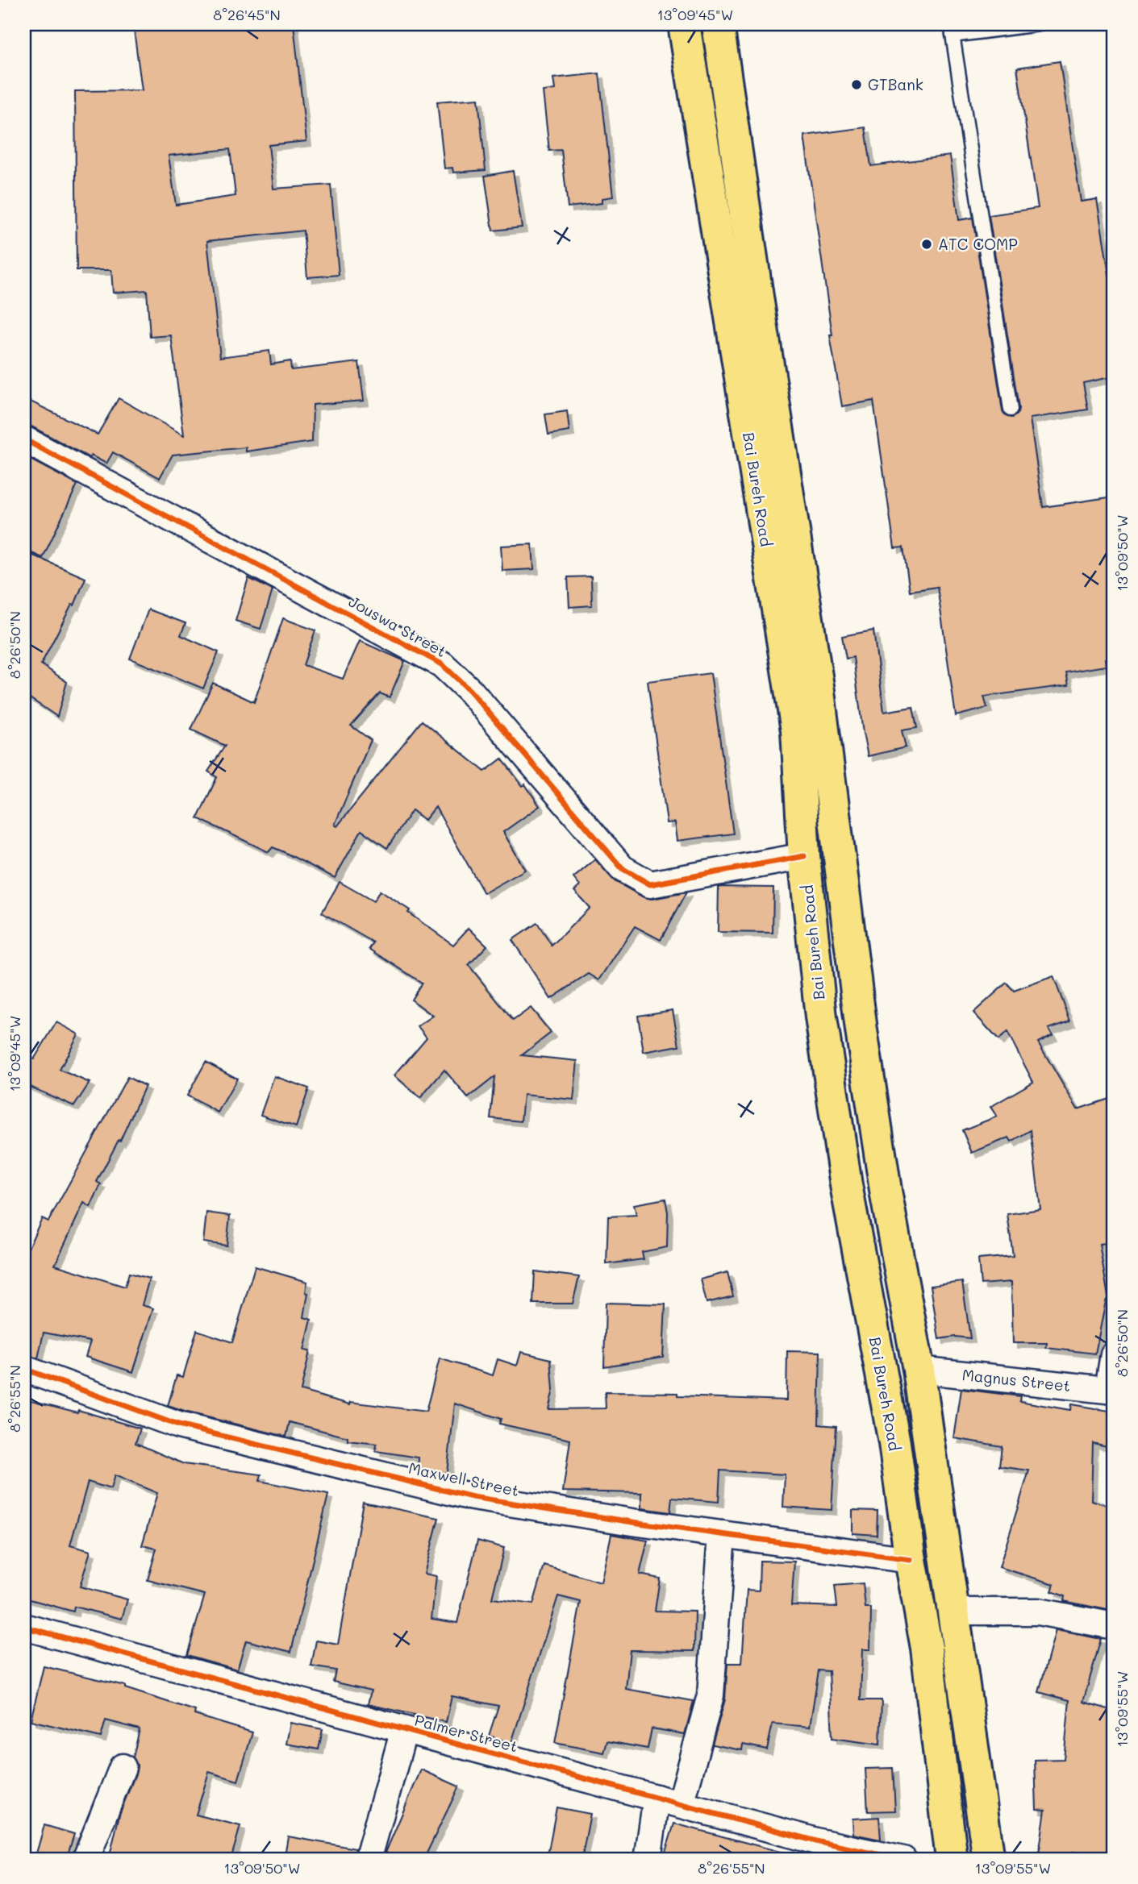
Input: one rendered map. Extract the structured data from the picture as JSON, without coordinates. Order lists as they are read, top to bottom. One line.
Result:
{"streets":{"highway":["Bai Bureh Road"],"street":["Jouswa Street","Magnus Street","Maxwell Street","Palmer Street"]},"crossings":[["Bai Bureh Road","Jouswa Street"],["Bai Bureh Road","Magnus Street"],["Bai Bureh Road","Maxwell Street"]],"places":["GTBank","ATC COMP"],"coordinates":["8°26'45\"N","13°09'45\"W","13°09'50\"W","8°26'50\"N","8°26'55\"N","13°09'55\"W"]}
